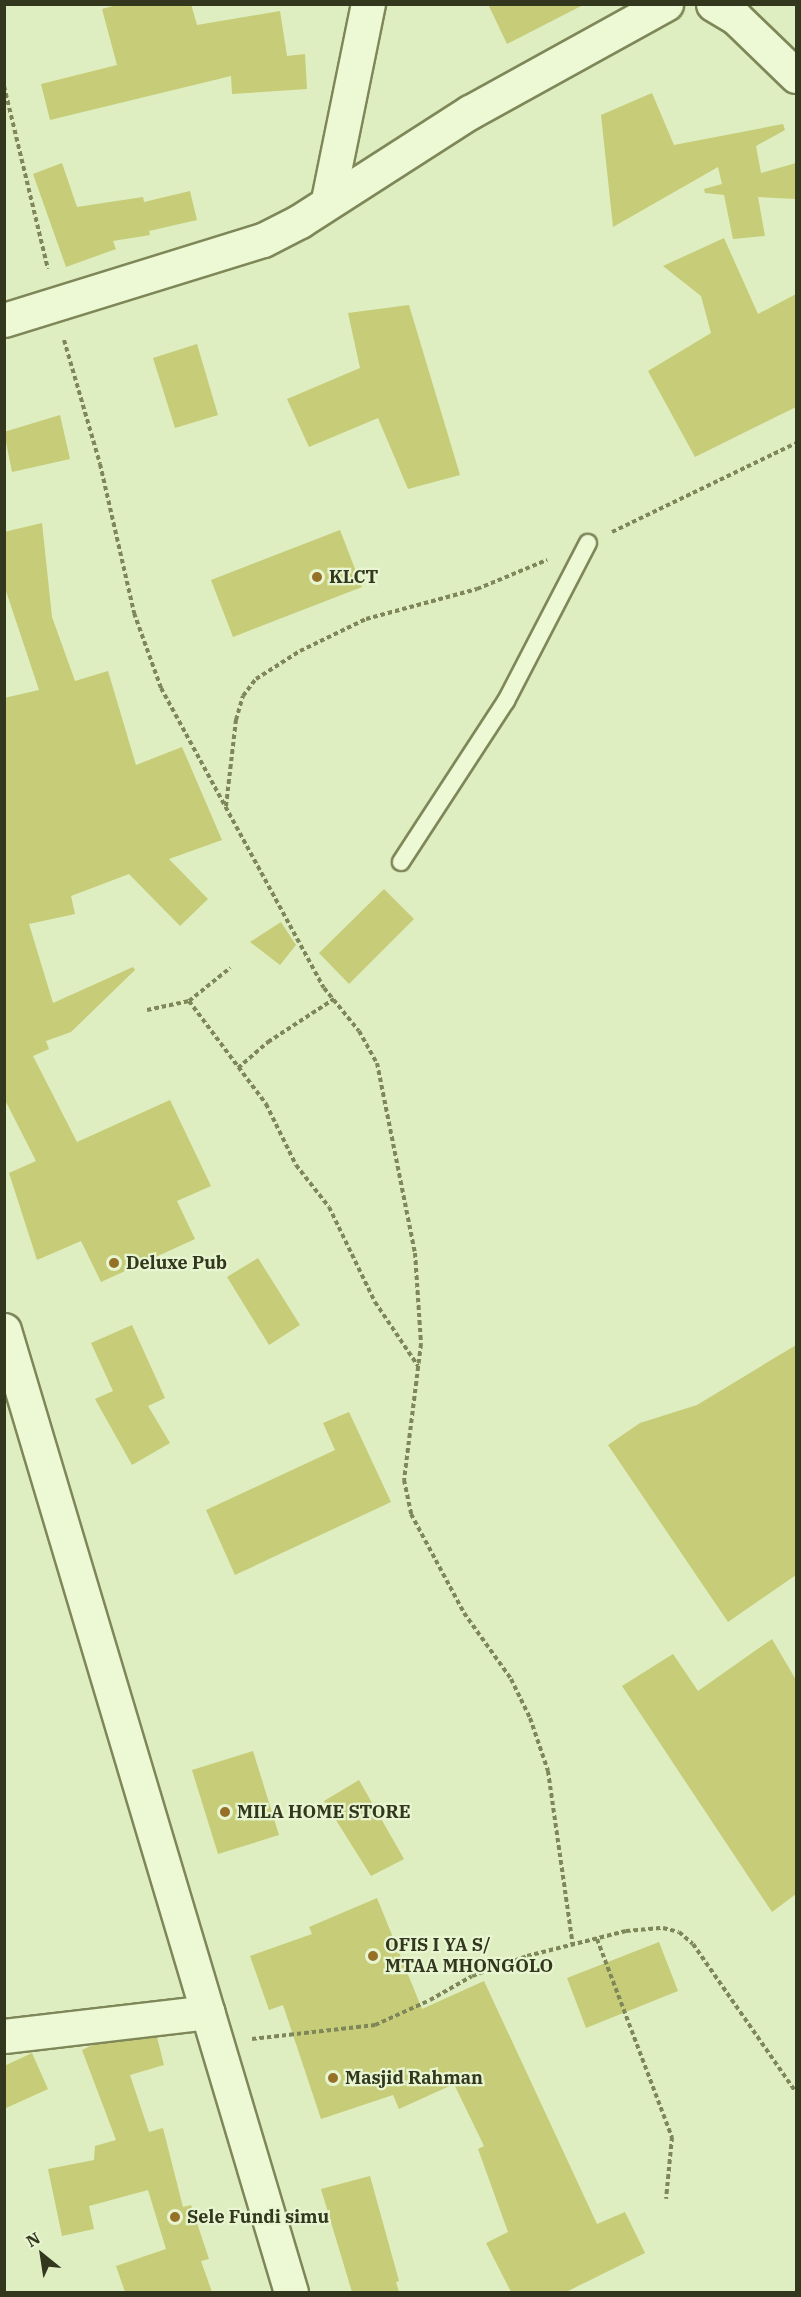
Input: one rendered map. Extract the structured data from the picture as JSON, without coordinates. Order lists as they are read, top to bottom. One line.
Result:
{"places":["KLCT","Deluxe Pub","MILA HOME STORE","OFIS I YA S/ MTAA MHONGOLO","Masjid Rahman","Sele Fundi simu"],"north":"top left"}
